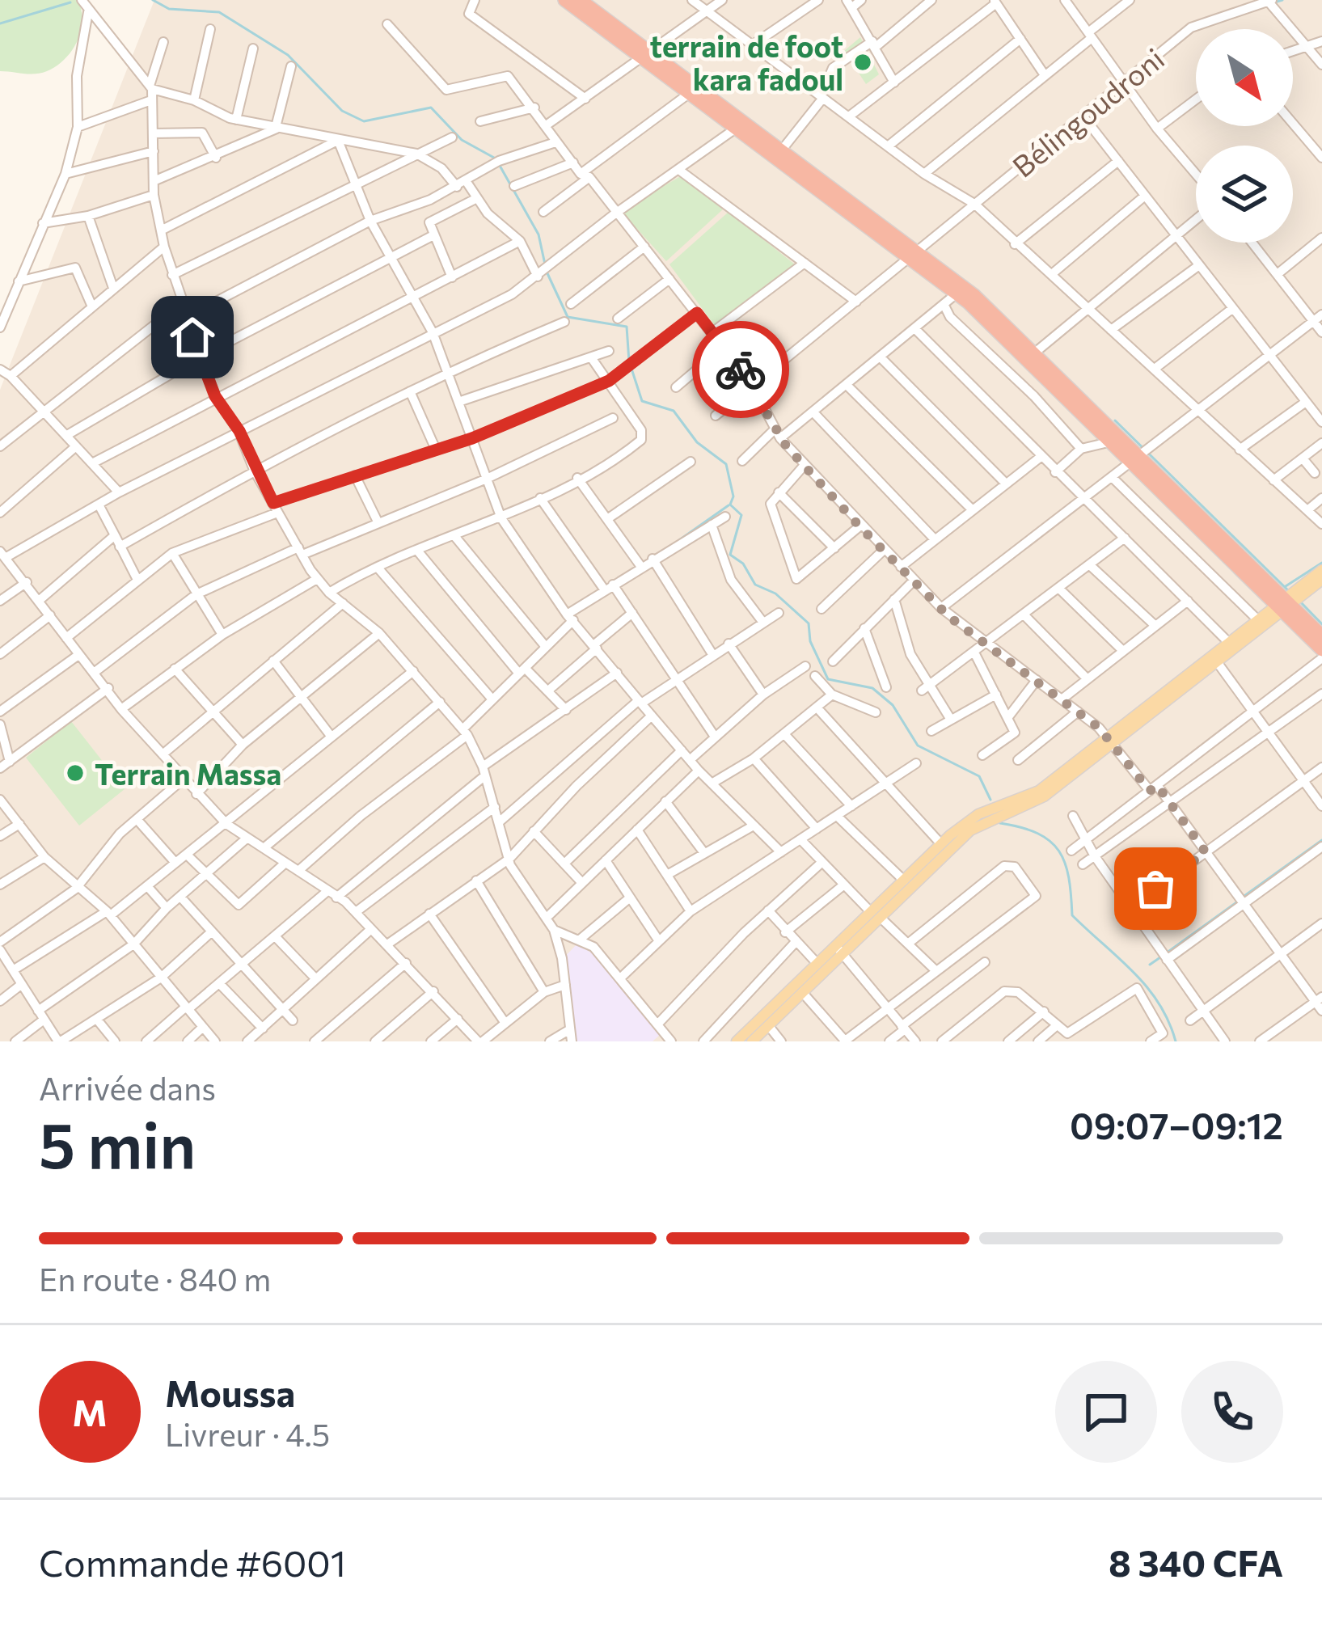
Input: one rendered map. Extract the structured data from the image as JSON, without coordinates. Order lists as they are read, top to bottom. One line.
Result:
{"streets":{"street":["Bélingoudroni"]},"places":["terrain de foot kara fadoul","Terrain Massa"],"north":"bottom right","page":{"heading":["5 min","Arrivée dans","09:07–09:12"],"panel":["Moussa","Livreur · 4.5","Commande #6001","8 340 CFA"],"bar":"En route · 840 m","round":"M"}}
